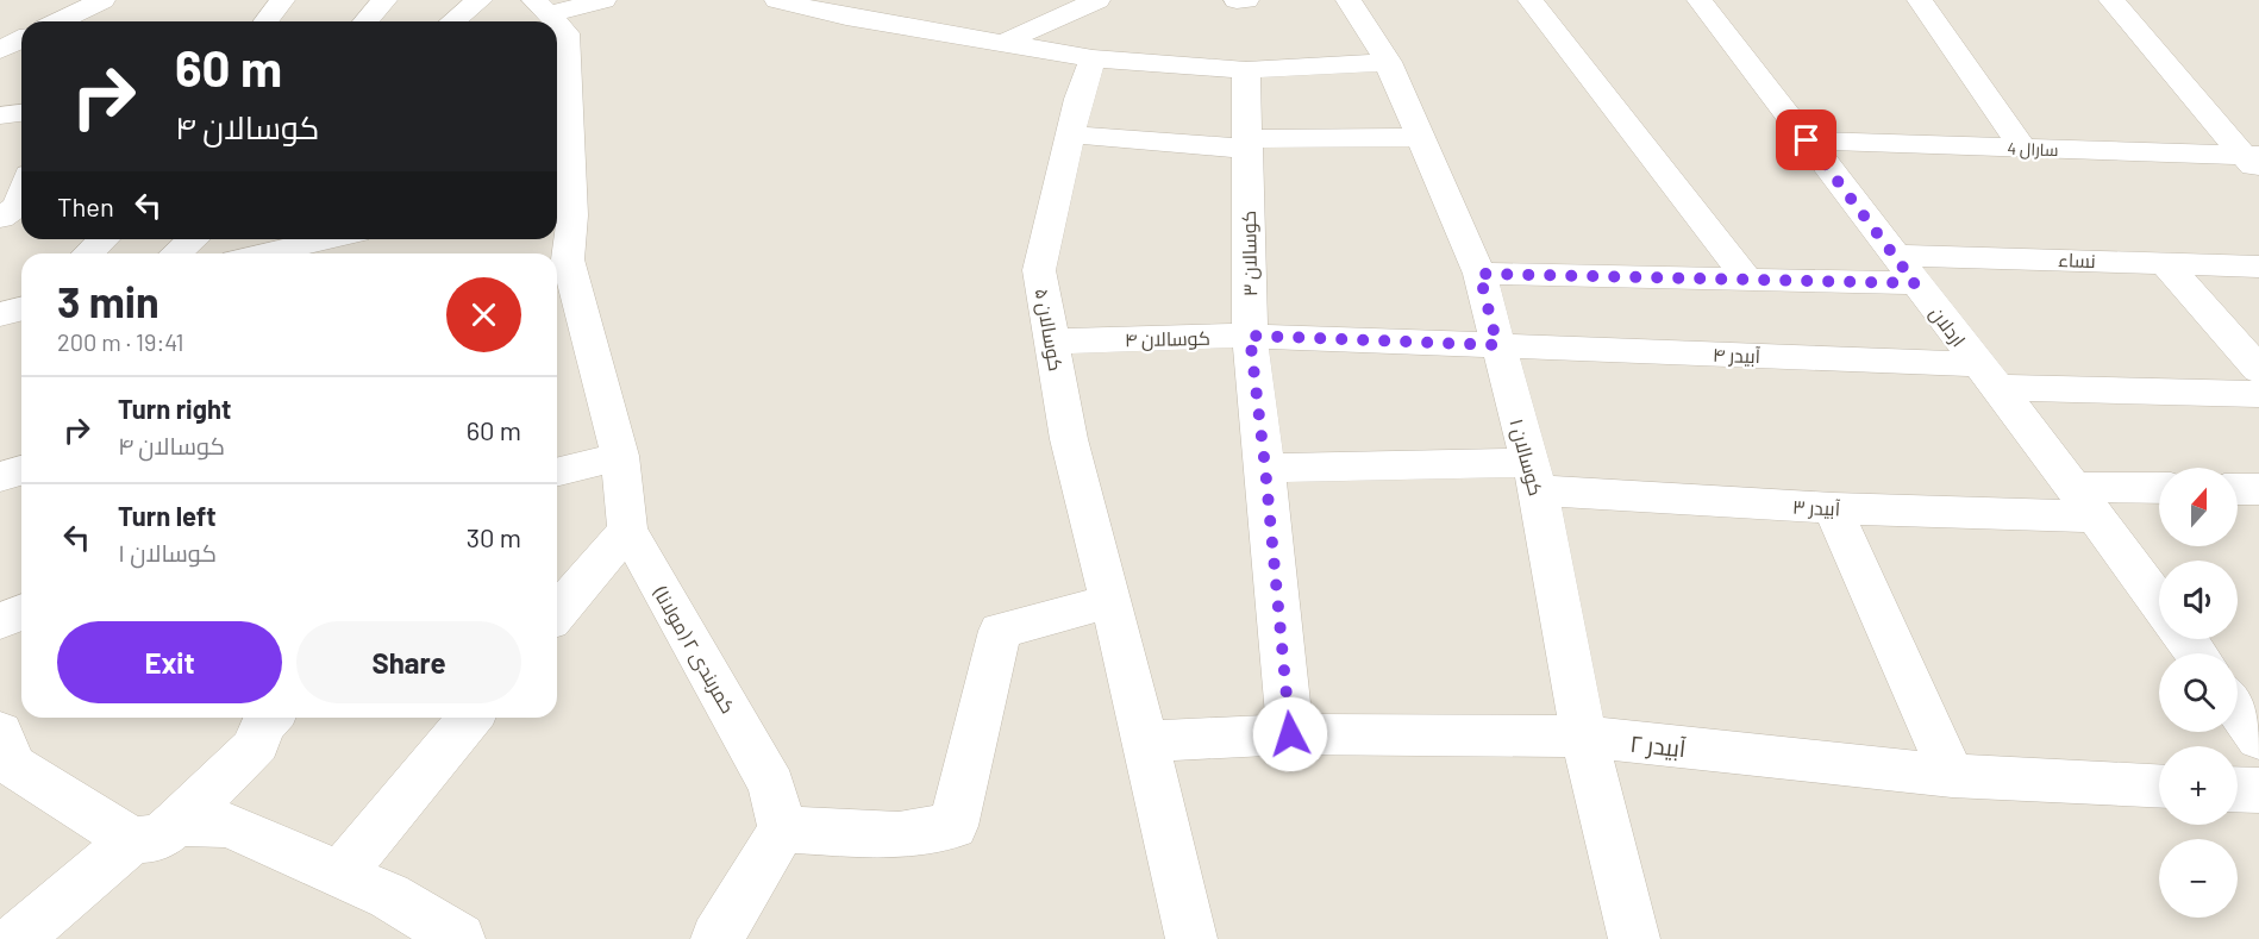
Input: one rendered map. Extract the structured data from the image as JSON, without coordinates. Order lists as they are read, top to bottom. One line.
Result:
{"streets":{"street":["سارال 4","کوسالان ۳","نساء","اردلان","کوسالان ۵","کوسالان ۴","آبیدر ۴","کوسالان ۱","آبیدر ۳","کمربندی ۲ (مولانا)","آبیدر ۲"]},"crossings":[["سارال 4","اردلان"],["کوسالان ۳","کوسالان ۴"],["کوسالان ۳","آبیدر ۳"],["کوسالان ۳","آبیدر ۲"],["نساء","اردلان"],["اردلان","آبیدر ۴"],["اردلان","آبیدر ۳"],["کوسالان ۵","کوسالان ۴"],["کوسالان ۵","آبیدر ۲"],["کوسالان ۴","آبیدر ۴"],["کوسالان ۴","کوسالان ۱"],["آبیدر ۴","کوسالان ۱"],["کوسالان ۱","آبیدر ۳"],["کوسالان ۱","آبیدر ۲"]],"north":"top","page":{"turn":["60 m","کوسالان ۴"],"then":"Then","heading":["3 min","200 m · 19:41"],"list":[{"name":"Turn right","note":"کوسالان ۴","value":"60 m"},{"name":"Turn left","note":"کوسالان ۱","value":"30 m"}],"map_buttons":["+","−"],"buttons":["Exit","Share"]}}
